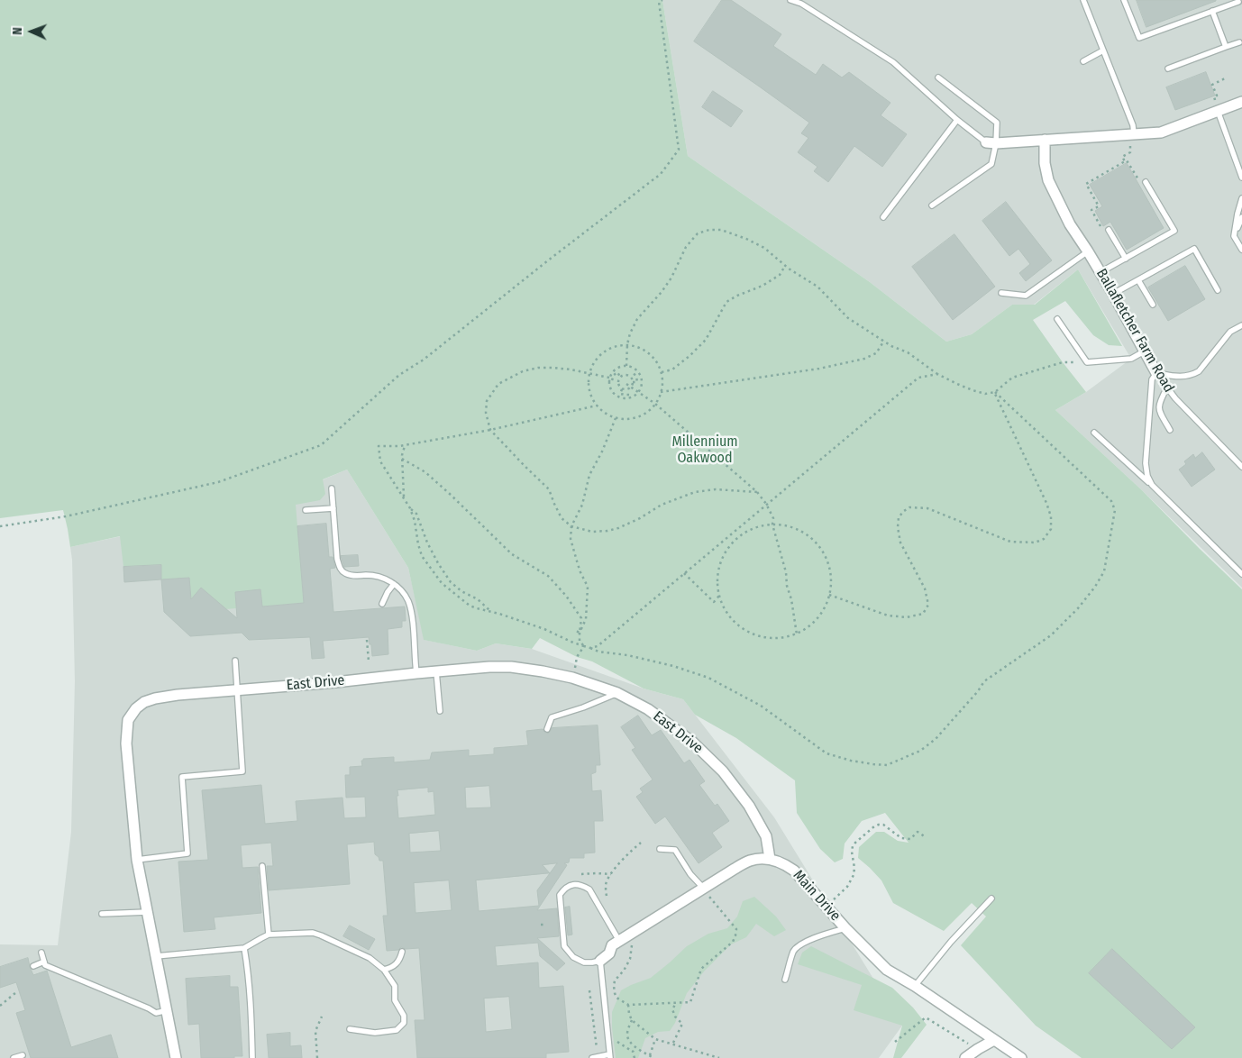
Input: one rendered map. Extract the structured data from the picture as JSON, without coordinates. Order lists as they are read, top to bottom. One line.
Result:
{"streets":{"street":["Ballafletcher Farm Road","East Drive","Main Drive"]},"crossings":[["East Drive","Main Drive"]],"parks":["Millennium Oakwood"],"north":"left"}
